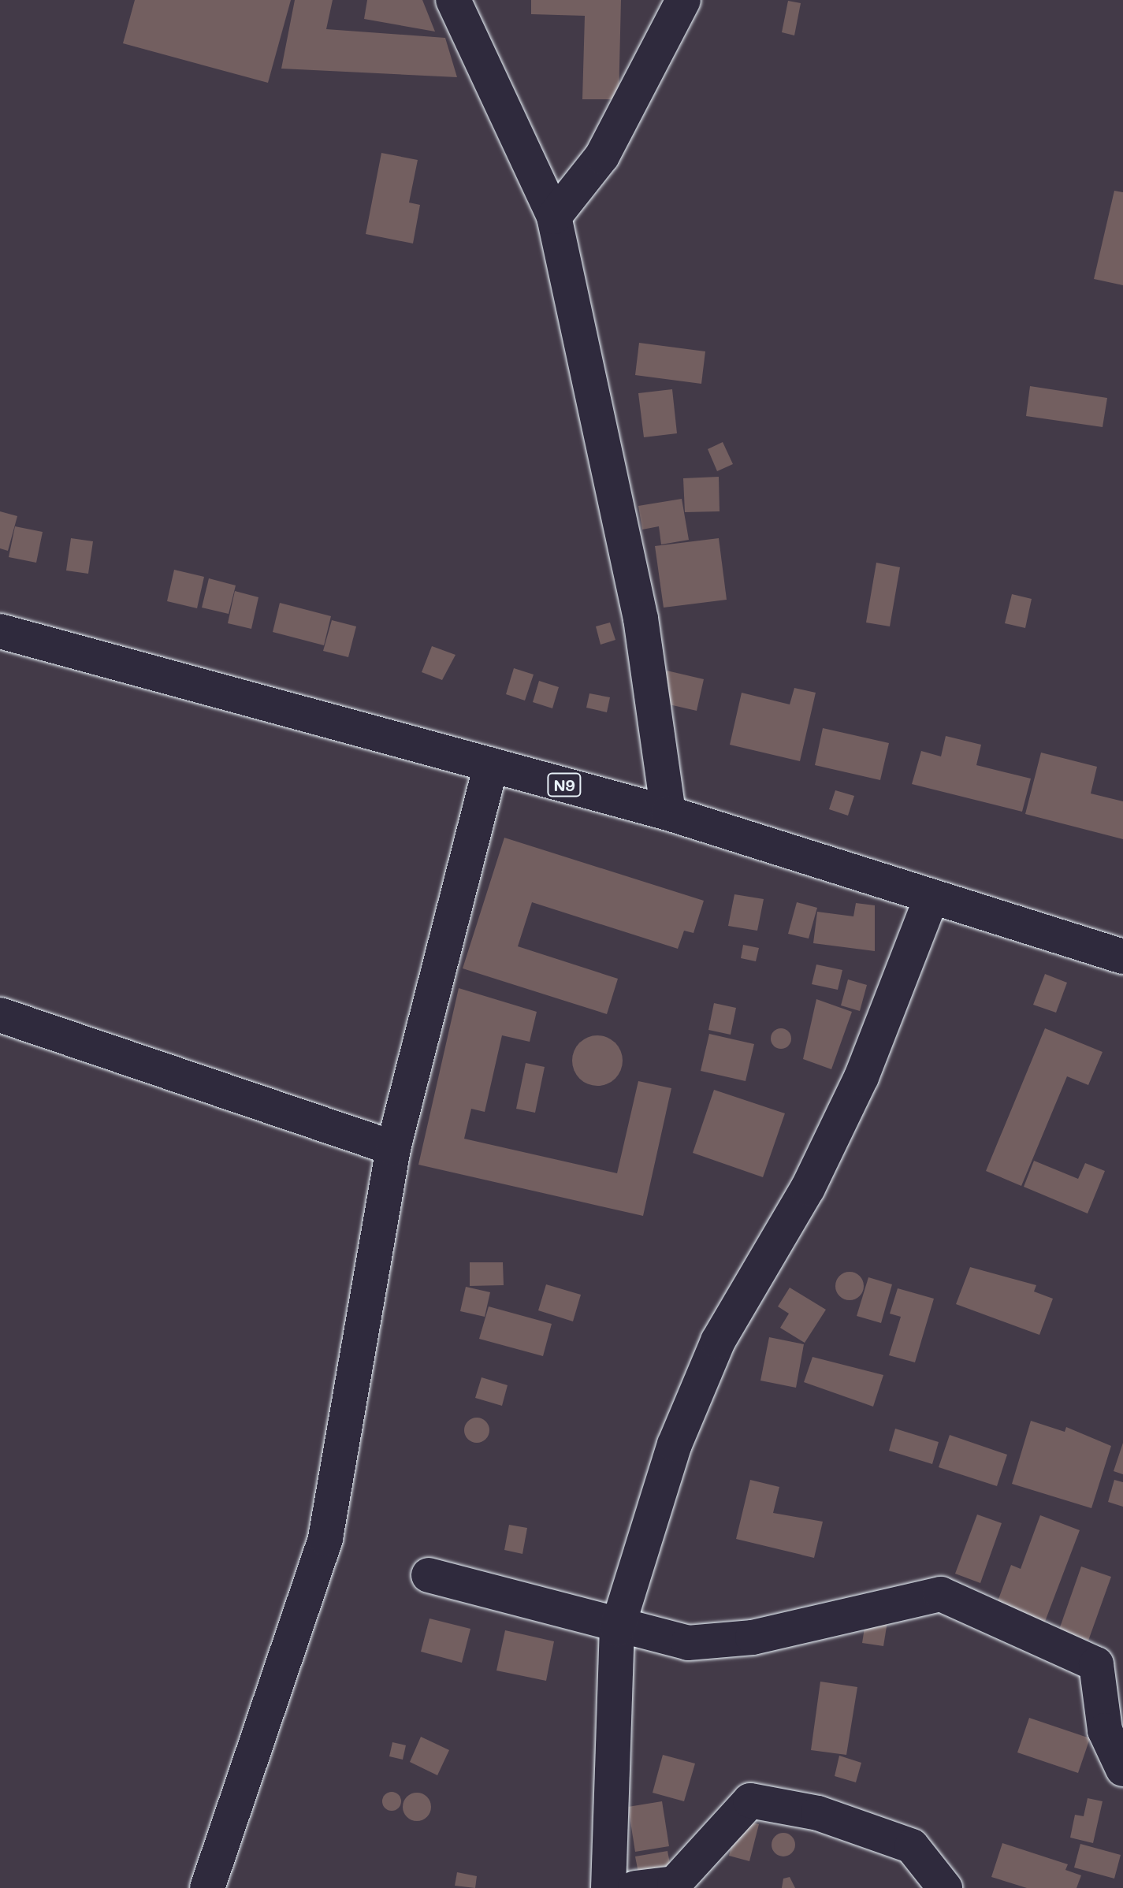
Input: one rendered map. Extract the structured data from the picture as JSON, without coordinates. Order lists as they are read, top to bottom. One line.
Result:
{"streets":{"main road":["N9"]}}
